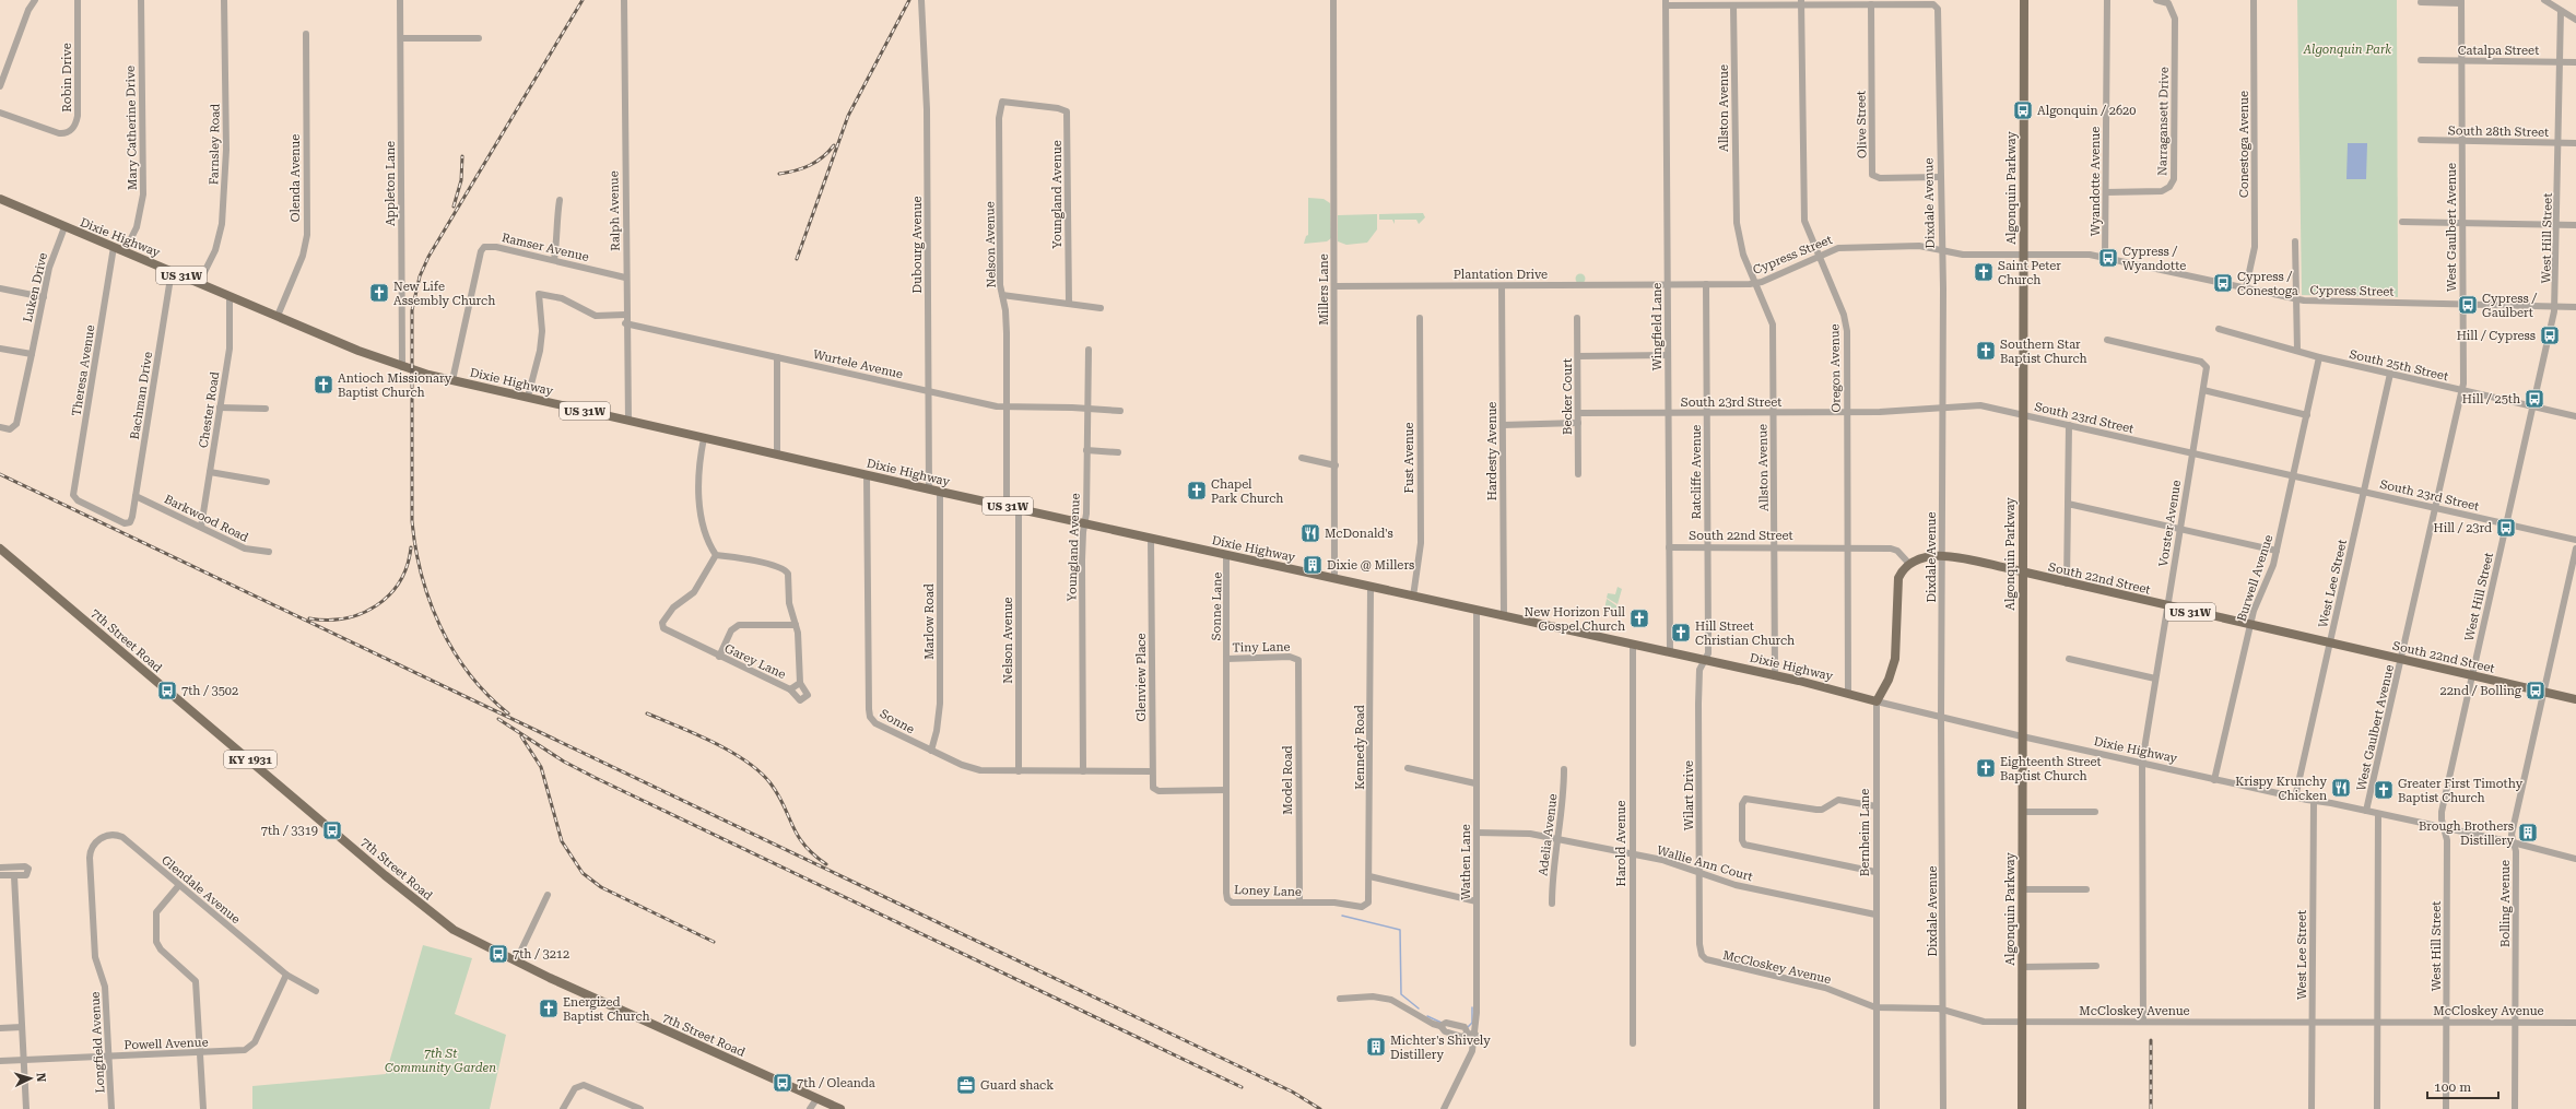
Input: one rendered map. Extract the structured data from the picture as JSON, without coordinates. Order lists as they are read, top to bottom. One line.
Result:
{"streets":{"main road":["Algonquin Parkway","Dixie Highway","US 31W","South 22nd Street","7th Street Road","KY 1931","Bernheim Lane"],"street":["Catalpa Street","Robin Drive","Allston Avenue","Narragansett Drive","Olive Street","Mary Catherine Drive","South 28th Street","Farnsley Road","Conestoga Avenue","Olenda Avenue","Wyandotte Avenue","Appleton Lane","Youngland Avenue","Dixdale Avenue","Ralph Avenue","West Gaulbert Avenue","West Hill Street","Dubourg Avenue","Nelson Avenue","Ramser Avenue","Cypress Street","Plantation Drive","Luken Drive","Millers Lane","Wingfield Lane","Wurtele Avenue","South 25th Street","Oregon Avenue","Theresa Avenue","Bachman Drive","Becker Court","South 23rd Street","Chester Road","Hardesty Avenue","Fust Avenue","Ratcliffe Avenue","Barkwood Road","Vorster Avenue","Burwell Avenue","West Lee Street","Sonne Lane","Marlow Road","Tiny Lane","Garey Lane","Glenview Place","Sonne","Kennedy Road","Model Road","Wilart Drive","Adelia Avenue","Harold Avenue","Wathen Lane","Wallie Ann Court","Glendale Avenue","Loney Lane","Bolling Avenue","McCloskey Avenue","Longfield Avenue","Powell Avenue"]},"crossings":[["Catalpa Street","West Gaulbert Avenue"],["Catalpa Street","West Hill Street"],["Allston Avenue","Dixie Highway"],["Allston Avenue","Cypress Street"],["Allston Avenue","South 23rd Street"],["Allston Avenue","South 22nd Street"],["Narragansett Drive","Wyandotte Avenue"],["Olive Street","Dixdale Avenue"],["Mary Catherine Drive","Dixie Highway"],["South 28th Street","West Gaulbert Avenue"],["South 28th Street","West Hill Street"],["Farnsley Road","Dixie Highway"],["Conestoga Avenue","Cypress Street"],["Olenda Avenue","Dixie Highway"],["Wyandotte Avenue","Cypress Street"],["Appleton Lane","Dixie Highway"],["Algonquin Parkway","Dixie Highway"],["Algonquin Parkway","Cypress Street"],["Algonquin Parkway","South 23rd Street"],["Algonquin Parkway","South 22nd Street"],["Algonquin Parkway","McCloskey Avenue"],["Youngland Avenue","Dixie Highway"],["Youngland Avenue","Nelson Avenue"],["Youngland Avenue","Wurtele Avenue"],["Youngland Avenue","Sonne"],["Dixdale Avenue","Dixie Highway"],["Dixdale Avenue","Cypress Street"],["Dixdale Avenue","South 23rd Street"],["Dixdale Avenue","South 22nd Street"],["Dixdale Avenue","McCloskey Avenue"],["Ralph Avenue","Dixie Highway"],["Ralph Avenue","Ramser Avenue"],["Ralph Avenue","Wurtele Avenue"],["West Gaulbert Avenue","Dixie Highway"],["West Gaulbert Avenue","Cypress Street"],["West Gaulbert Avenue","South 25th Street"],["West Gaulbert Avenue","South 23rd Street"],["West Gaulbert Avenue","South 22nd Street"],["Dixie Highway","West Hill Street"],["Dixie Highway","Dubourg Avenue"],["Dixie Highway","Nelson Avenue"],["Dixie Highway","Ramser Avenue"],["Dixie Highway","Luken Drive"],["Dixie Highway","Millers Lane"],["Dixie Highway","Wingfield Lane"],["Dixie Highway","Oregon Avenue"],["Dixie Highway","Theresa Avenue"],["Dixie Highway","Bachman Drive"],["Dixie Highway","Chester Road"],["Dixie Highway","Hardesty Avenue"],["Dixie Highway","Fust Avenue"],["Dixie Highway","Ratcliffe Avenue"],["Dixie Highway","Vorster Avenue"],["Dixie Highway","Burwell Avenue"],["Dixie Highway","West Lee Street"],["Dixie Highway","Sonne Lane"],["Dixie Highway","Marlow Road"],["Dixie Highway","Glenview Place"],["Dixie Highway","Sonne"],["Dixie Highway","Kennedy Road"],["Dixie Highway","Wilart Drive"],["Dixie Highway","Bernheim Lane"],["Dixie Highway","Harold Avenue"],["Dixie Highway","Wathen Lane"],["Dixie Highway","Bolling Avenue"],["West Hill Street","Cypress Street"],["West Hill Street","South 25th Street"],["West Hill Street","South 23rd Street"],["West Hill Street","South 22nd Street"],["West Hill Street","McCloskey Avenue"],["Dubourg Avenue","Wurtele Avenue"],["Nelson Avenue","Wurtele Avenue"],["Nelson Avenue","Sonne"],["Cypress Street","Plantation Drive"],["Cypress Street","Wingfield Lane"],["Cypress Street","Oregon Avenue"],["Cypress Street","Ratcliffe Avenue"],["Plantation Drive","Millers Lane"],["Plantation Drive","Wingfield Lane"],["Plantation Drive","Hardesty Avenue"],["Wingfield Lane","South 23rd Street"],["Wingfield Lane","South 22nd Street"],["South 25th Street","Burwell Avenue"],["South 25th Street","West Lee Street"],["Oregon Avenue","South 23rd Street"],["Oregon Avenue","South 22nd Street"],["Theresa Avenue","Bachman Drive"],["Bachman Drive","Barkwood Road"],["Becker Court","South 23rd Street"],["South 23rd Street","Ratcliffe Avenue"],["South 23rd Street","Vorster Avenue"],["South 23rd Street","Burwell Avenue"],["South 23rd Street","West Lee Street"],["Chester Road","Barkwood Road"],["Ratcliffe Avenue","South 22nd Street"],["Ratcliffe Avenue","Wilart Drive"],["Vorster Avenue","South 22nd Street"],["Vorster Avenue","McCloskey Avenue"],["South 22nd Street","Burwell Avenue"],["South 22nd Street","West Lee Street"],["South 22nd Street","Bernheim Lane"],["South 22nd Street","Bolling Avenue"],["West Lee Street","McCloskey Avenue"],["Sonne Lane","Tiny Lane"],["Sonne Lane","Loney Lane"],["Marlow Road","Sonne"],["Tiny Lane","Model Road"],["Tiny Lane","Loney Lane"],["Glenview Place","Sonne"],["Glenview Place","Loney Lane"],["Kennedy Road","Loney Lane"],["Model Road","Loney Lane"],["Wilart Drive","Wallie Ann Court"],["Wilart Drive","McCloskey Avenue"],["Bernheim Lane","Wallie Ann Court"],["Bernheim Lane","McCloskey Avenue"],["Adelia Avenue","Wallie Ann Court"],["Harold Avenue","Wallie Ann Court"],["Wathen Lane","Wallie Ann Court"],["Glendale Avenue","Longfield Avenue"],["Glendale Avenue","Powell Avenue"],["Bolling Avenue","McCloskey Avenue"],["Longfield Avenue","Powell Avenue"]],"parks":["Algonquin Park","7th St Community Garden"],"places":{"bus stop":["Algonquin / 2620","Cypress / Wyandotte","Cypress / Conestoga","Cypress / Gaulbert","Hill / Cypress","Hill / 25th","Hill / 23rd","7th / 3502","22nd / Bolling","7th / 3319","7th / 3212","7th / Oleanda"],"church":["Saint Peter Church","New Life Assembly Church","Southern Star Baptist Church","Antioch Missionary Baptist Church","Chapel Park Church","New Horizon Full Gospel Church","Hill Street Christian Church","Eighteenth Street Baptist Church","Greater First Timothy Baptist Church","Energized Baptist Church"],"restaurant":["McDonald's","Krispy Krunchy Chicken"],"building":["Dixie @ Millers","Brough Brothers Distillery","Michter's Shively Distillery"],"office":["Guard shack"]},"scale_bar":"100 m","north":"right"}
